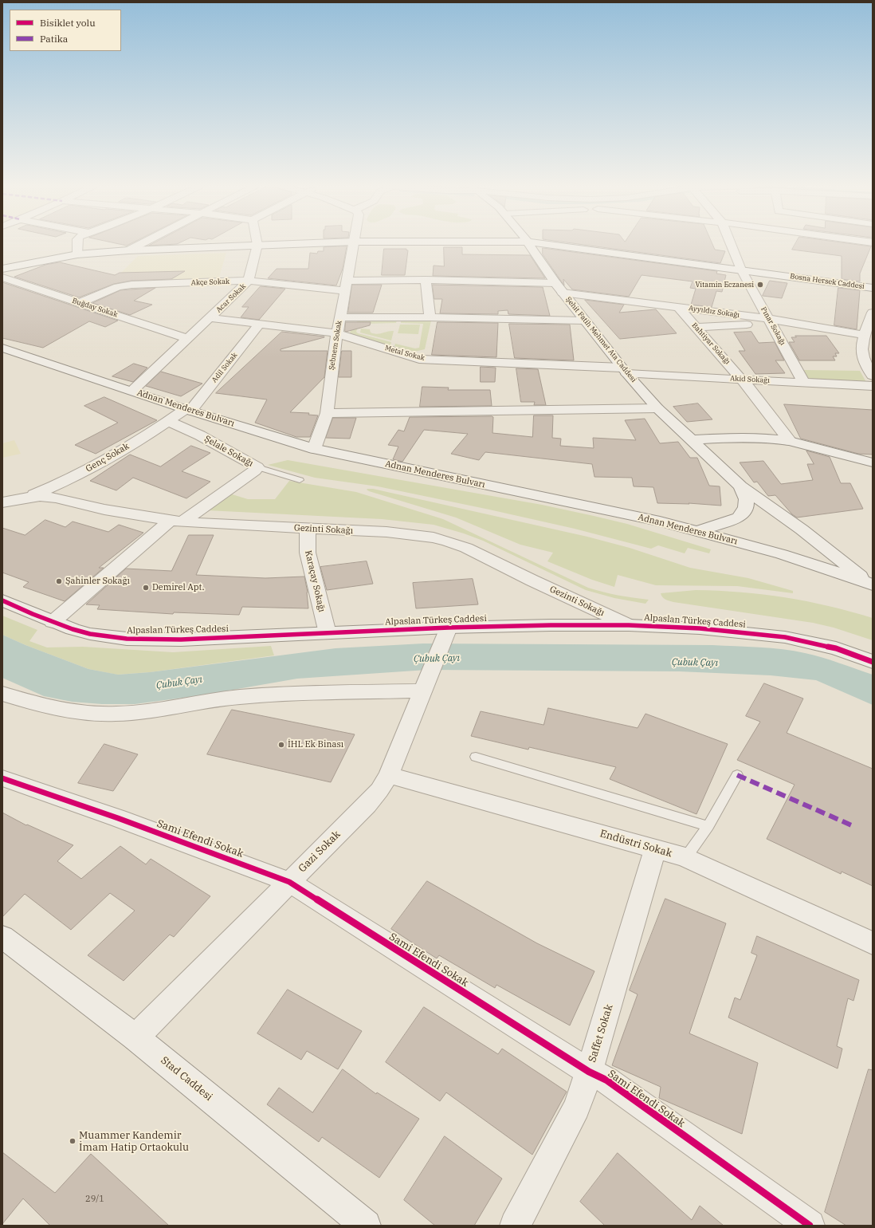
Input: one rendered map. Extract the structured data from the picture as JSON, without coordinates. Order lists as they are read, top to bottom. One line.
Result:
{"streets":{"street":["Bosna Hersek Caddesi","Akçe Sokak","Acar Sokak","Buğday Sokak","Ayyıldız Sokağı","Pınar Sokağı","Şehit Fatih Mehmet Ata Caddesi","Bahtiyar Sokağı","Şebnem Sokak","Metal Sokak","Adil Sokak","Akid Sokağı","Adnan Menderes Bulvarı","Şelale Sokağı","Genç Sokak","Gezinti Sokağı","Karaçay Sokağı","Alpaslan Türkeş Caddesi","Sami Efendi Sokak","Endüstri Sokak","Gazi Sokak","Saffet Sokak","Stad Caddesi"]},"crossings":[["Bosna Hersek Caddesi","Acar Sokak"],["Bosna Hersek Caddesi","Pınar Sokağı"],["Akçe Sokak","Acar Sokak"],["Akçe Sokak","Buğday Sokak"],["Akçe Sokak","Şehit Fatih Mehmet Ata Caddesi"],["Akçe Sokak","Şebnem Sokak"],["Acar Sokak","Buğday Sokak"],["Acar Sokak","Metal Sokak"],["Acar Sokak","Adnan Menderes Bulvarı"],["Ayyıldız Sokağı","Pınar Sokağı"],["Ayyıldız Sokağı","Şehit Fatih Mehmet Ata Caddesi"],["Ayyıldız Sokağı","Bahtiyar Sokağı"],["Pınar Sokağı","Akid Sokağı"],["Şehit Fatih Mehmet Ata Caddesi","Metal Sokak"],["Şehit Fatih Mehmet Ata Caddesi","Akid Sokağı"],["Şehit Fatih Mehmet Ata Caddesi","Adnan Menderes Bulvarı"],["Bahtiyar Sokağı","Akid Sokağı"],["Şebnem Sokak","Metal Sokak"],["Şebnem Sokak","Adnan Menderes Bulvarı"],["Metal Sokak","Adil Sokak"],["Metal Sokak","Akid Sokağı"],["Adil Sokak","Adnan Menderes Bulvarı"],["Adil Sokak","Genç Sokak"],["Adnan Menderes Bulvarı","Genç Sokak"],["Şelale Sokağı","Genç Sokak"],["Şelale Sokağı","Gezinti Sokağı"],["Şelale Sokağı","Alpaslan Türkeş Caddesi"],["Genç Sokak","Gezinti Sokağı"],["Gezinti Sokağı","Karaçay Sokağı"],["Gezinti Sokağı","Alpaslan Türkeş Caddesi"],["Karaçay Sokağı","Alpaslan Türkeş Caddesi"],["Alpaslan Türkeş Caddesi","Gazi Sokak"],["Sami Efendi Sokak","Gazi Sokak"],["Sami Efendi Sokak","Saffet Sokak"],["Endüstri Sokak","Gazi Sokak"],["Endüstri Sokak","Saffet Sokak"],["Gazi Sokak","Stad Caddesi"]],"water":["Çubuk Çayı"],"places":["Vitamin Eczanesi","Şahinler Sokağı","Demirel Apt.","İHL Ek Binası","Muammer Kandemir İmam Hatip Ortaokulu"],"house_numbers":["29/1"],"legend":["Bisiklet yolu","Patika"]}
